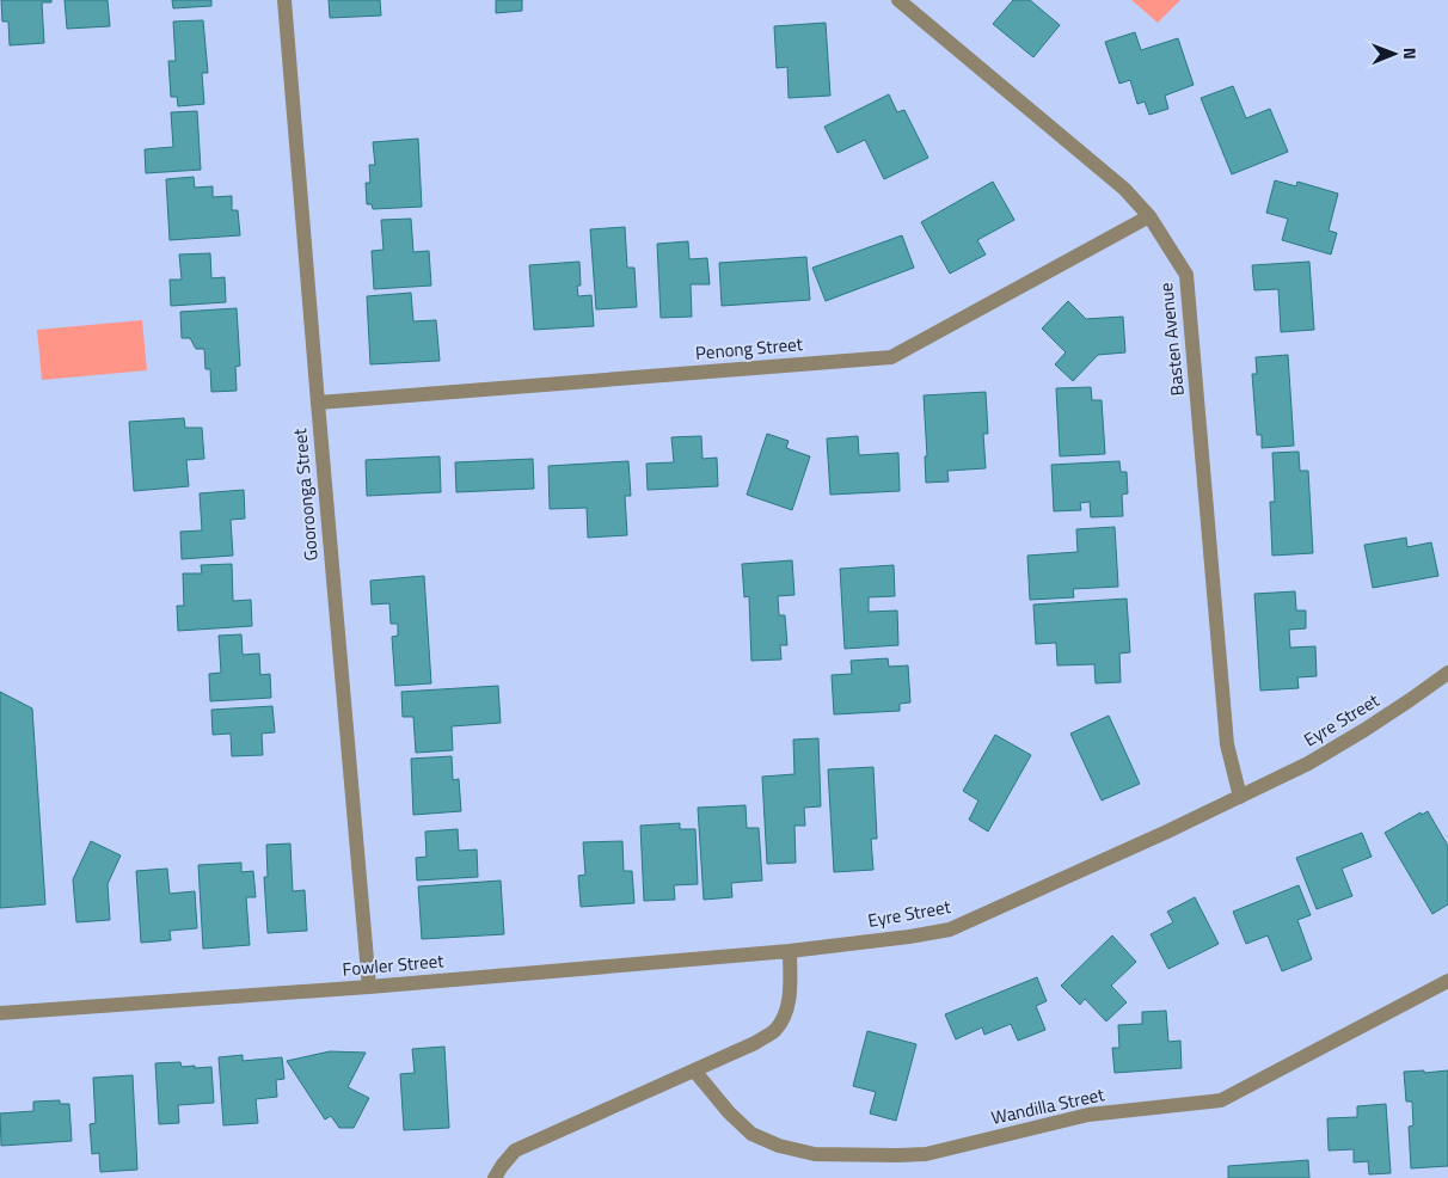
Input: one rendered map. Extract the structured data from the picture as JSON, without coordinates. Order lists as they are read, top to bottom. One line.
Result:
{"streets":{"street":["Basten Avenue","Penong Street","Gooroonga Street","Eyre Street","Fowler Street","Wandilla Street"]},"crossings":[["Basten Avenue","Penong Street"],["Basten Avenue","Eyre Street"],["Penong Street","Gooroonga Street"],["Gooroonga Street","Fowler Street"],["Eyre Street","Fowler Street"]],"north":"right"}
